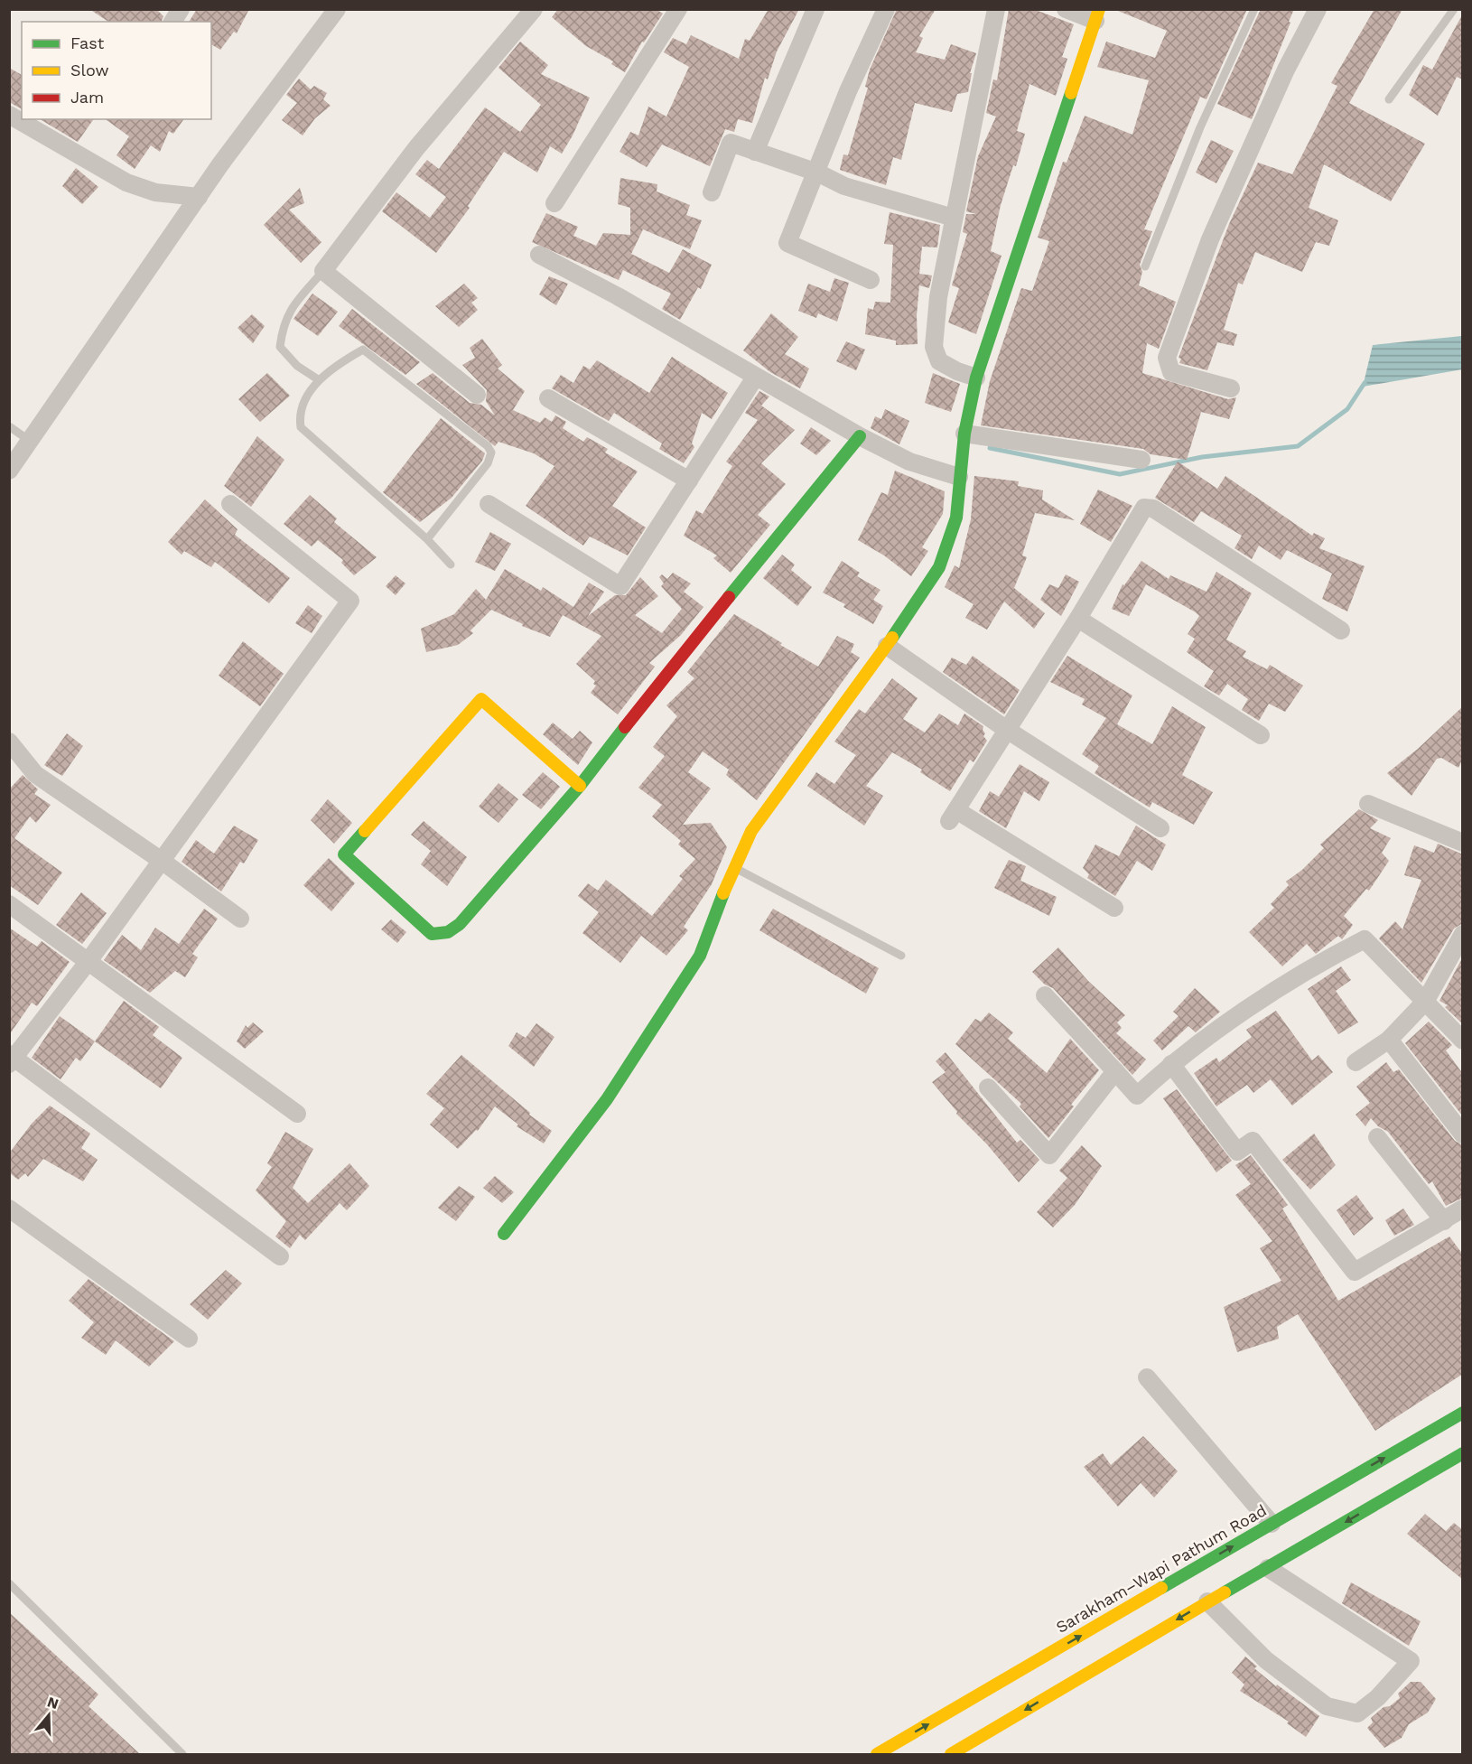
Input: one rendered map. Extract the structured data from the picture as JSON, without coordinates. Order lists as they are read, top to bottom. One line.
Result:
{"streets":{"street":["Sarakham–Wapi Pathum Road"]},"legend":["Fast","Slow","Jam"],"north":"top"}
